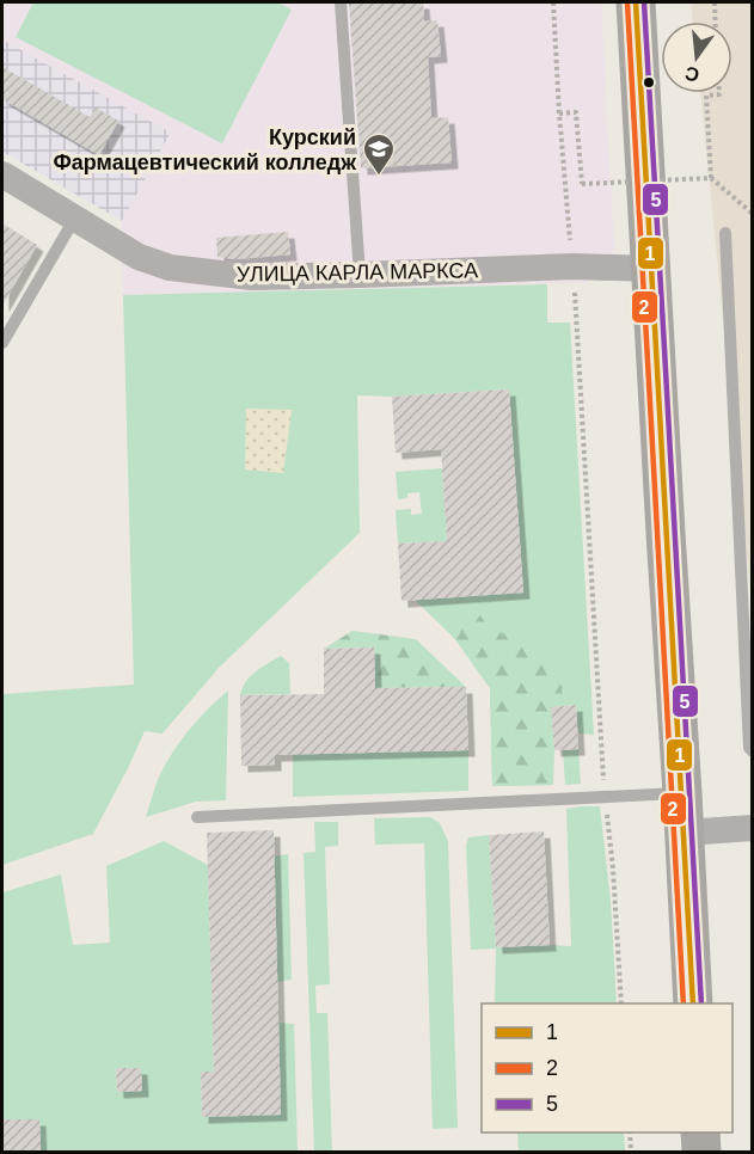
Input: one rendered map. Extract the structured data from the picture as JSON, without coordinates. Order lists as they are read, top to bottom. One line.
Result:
{"streets":{"street":["УЛИЦА КАРЛА МАРКСА"]},"places":{"school or university":["Курский Фармацевтический колледж"]},"lines":["transit line 1","transit line 2","transit line 5"],"legend":["1","2","5"],"north":"bottom"}
